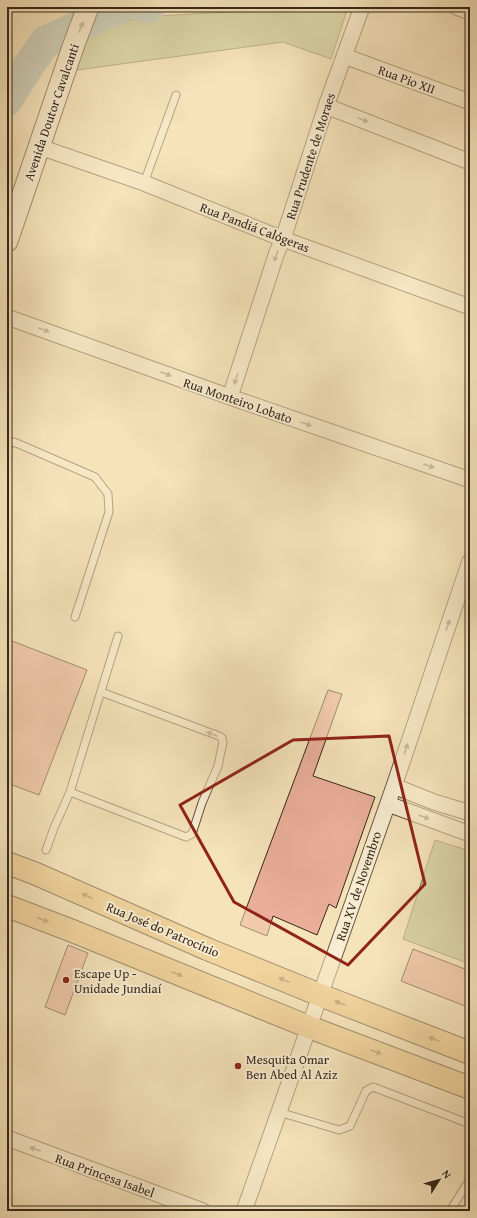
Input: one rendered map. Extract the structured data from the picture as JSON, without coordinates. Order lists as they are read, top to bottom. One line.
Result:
{"streets":{"main road":["Avenida Doutor Cavalcanti","Rua José do Patrocínio"],"street":["Rua Pio XII","Rua Prudente de Moraes","Rua Pandiá Calógeras","Rua Monteiro Lobato","Rua XV de Novembro","Rua Princesa Isabel"]},"crossings":[["Rua Pio XII","Rua Prudente de Moraes"],["Avenida Doutor Cavalcanti","Rua Pandiá Calógeras"],["Rua Prudente de Moraes","Rua Pandiá Calógeras"],["Rua Prudente de Moraes","Rua Monteiro Lobato"],["Rua XV de Novembro","Rua José do Patrocínio"]],"one_way":["Avenida Doutor Cavalcanti","Rua Prudente de Moraes","Rua Monteiro Lobato","Rua Princesa Isabel"],"places":["Escape Up - Unidade Jundiaí","Mesquita Omar Ben Abed Al Aziz"],"north":"top right"}
